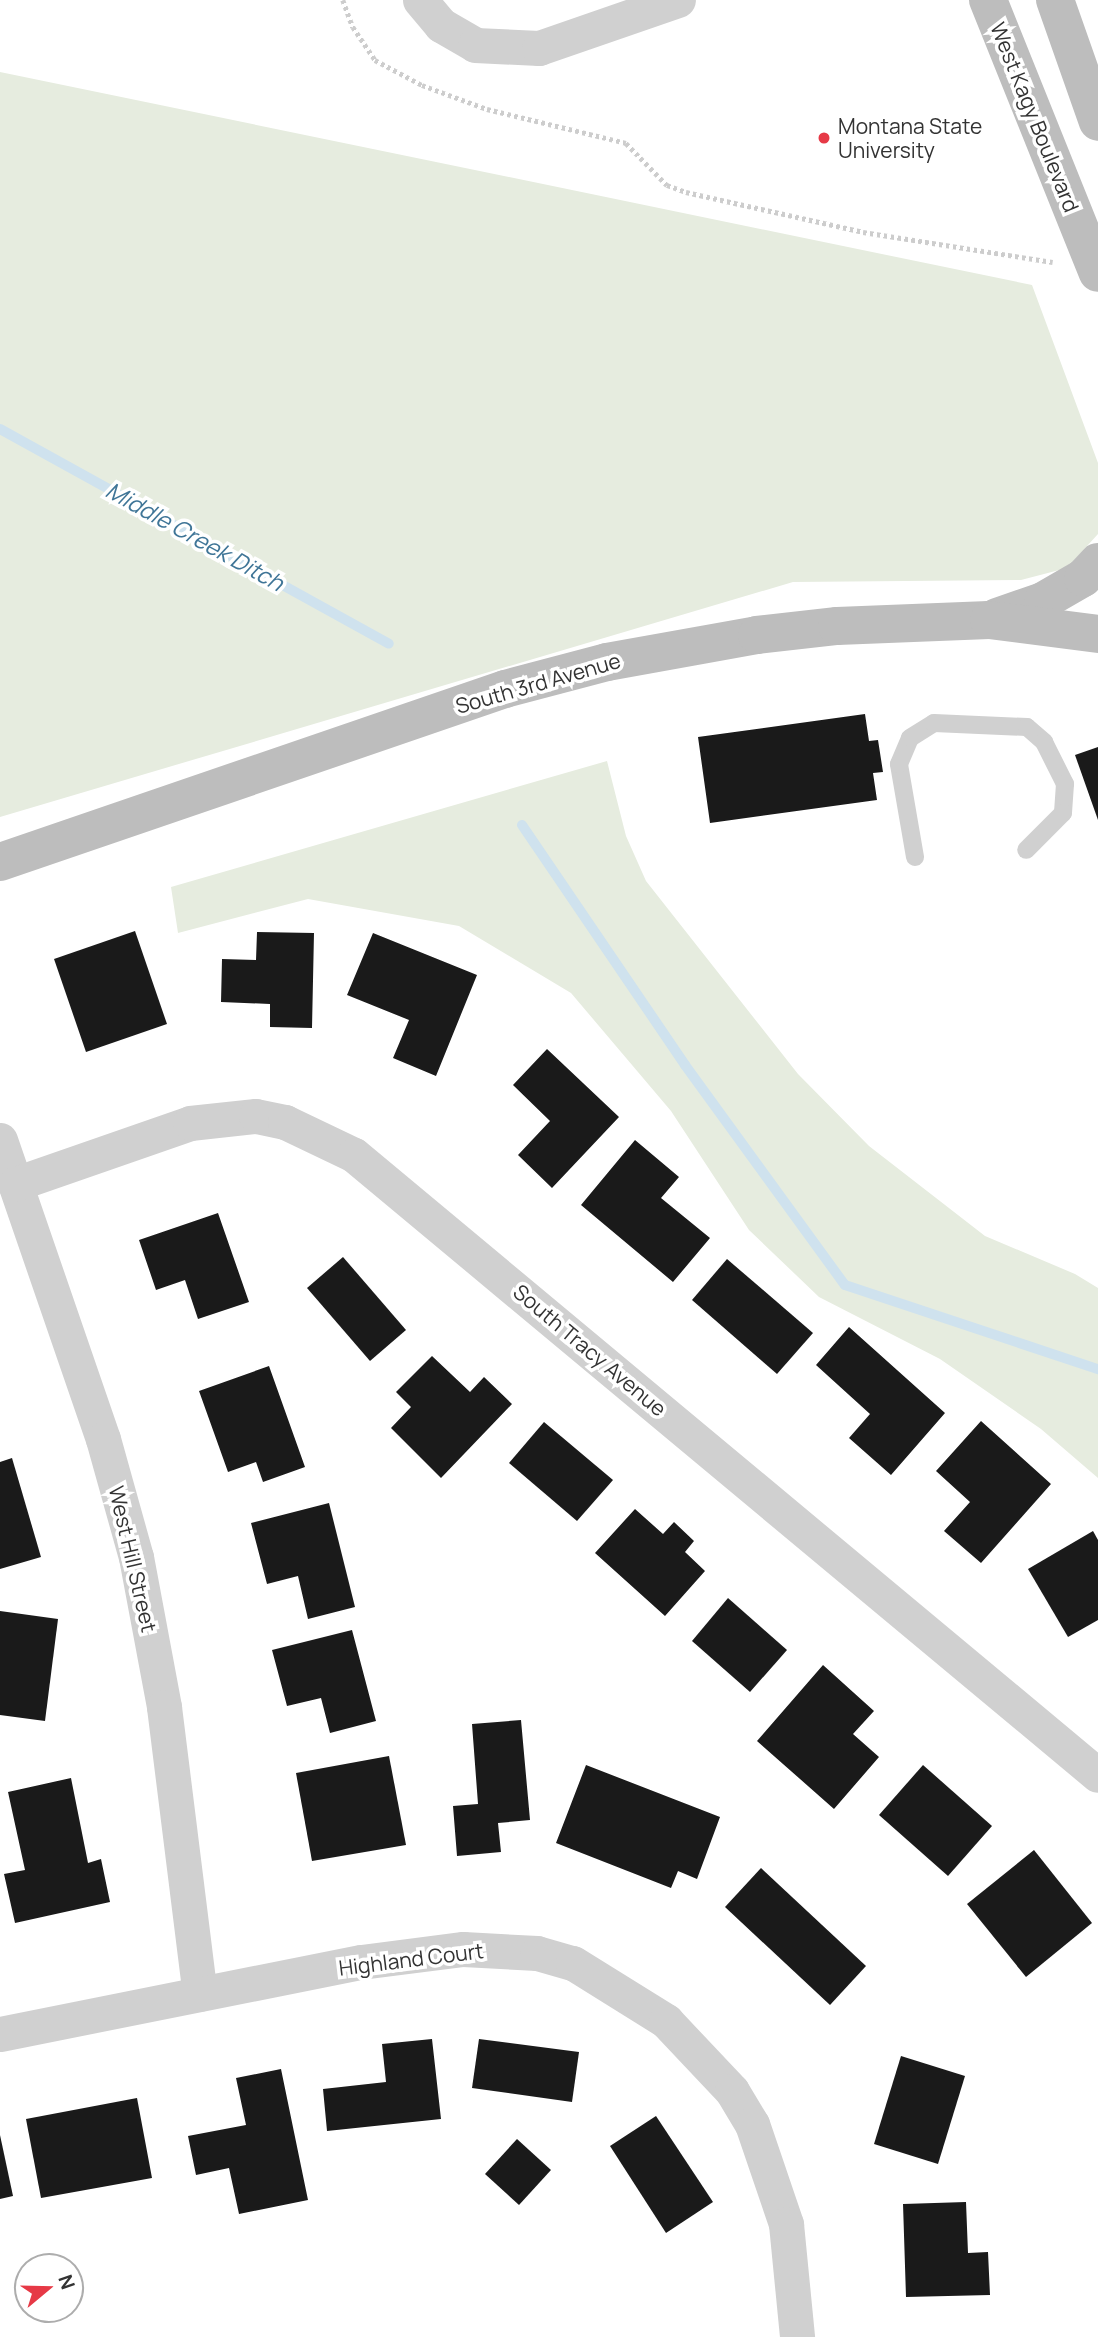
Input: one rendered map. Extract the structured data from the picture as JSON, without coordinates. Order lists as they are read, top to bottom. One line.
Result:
{"streets":{"main road":["West Kagy Boulevard","South 3rd Avenue"],"street":["South Tracy Avenue","West Hill Street","Highland Court"]},"crossings":[["South Tracy Avenue","West Hill Street"],["West Hill Street","Highland Court"]],"water":["Middle Creek Ditch"],"places":["Montana State University"],"north":"right"}
